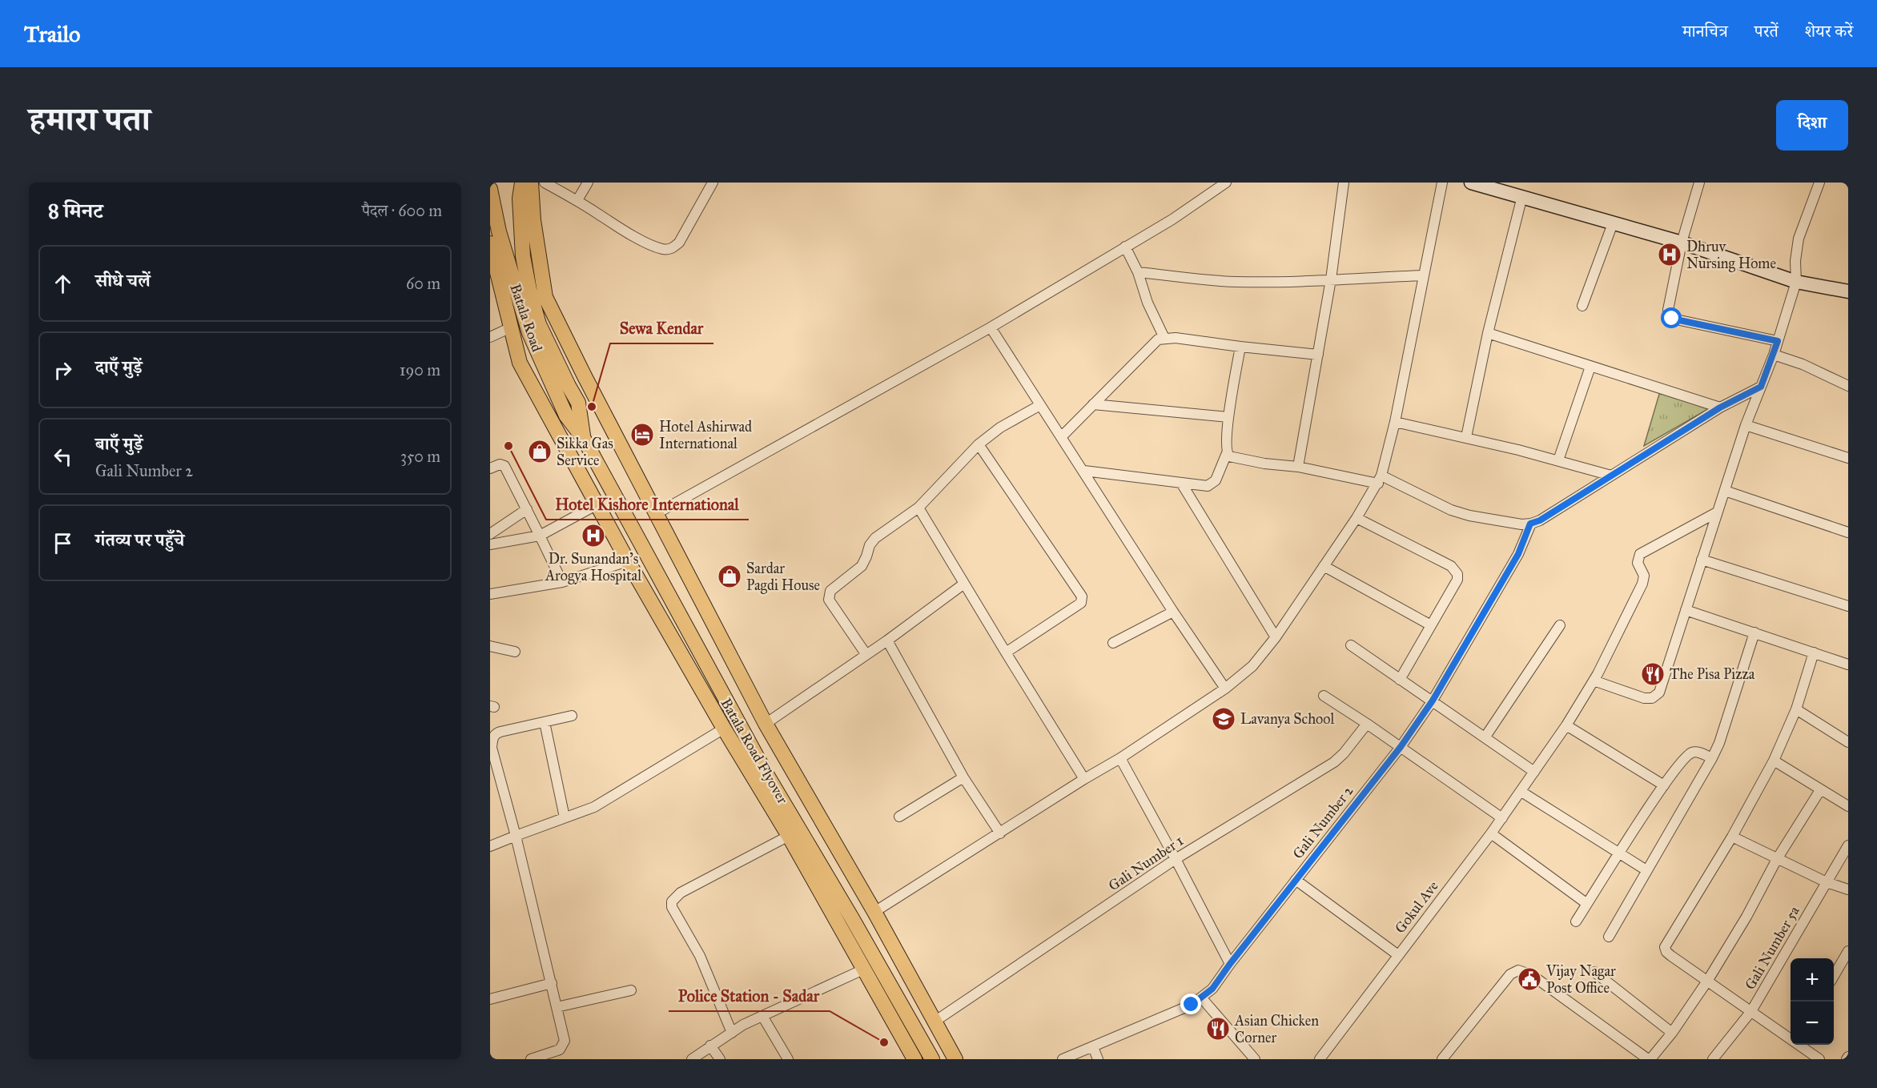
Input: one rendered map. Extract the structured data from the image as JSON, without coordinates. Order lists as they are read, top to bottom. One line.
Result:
{"streets":{"main road":["Batala Road","Batala Road Flyover"],"street":["Gali Number 2","Gali Number 1","Gokul Ave","Gali Number 5a"]},"crossings":[["Batala Road","Batala Road Flyover"]],"places":{"hospital":["Dhruv Nursing Home","Dr. Sunandan's Arogya Hospital"],"other":["Sewa Kendar","Hotel Kishore International","Police Station - Sadar"],"hotel":["Hotel Ashirwad International"],"shop":["Sikka Gas Service","Sardar Pagdi House"],"restaurant":["The Pisa Pizza","Asian Chicken Corner"],"school or university":["Lavanya School"],"public building":["Vijay Nagar Post Office"]},"page":{"header":"Trailo","nav":["मानचित्र","परतें","शेयर करें"],"title":"हमारा पता","buttons":"दिशा","heading":["8 मिनट","पैदल · 600 m"],"list":[["सीधे चलें","60 m"],["दाएँ मुड़ें","190 m"],["बाएँ मुड़ें","Gali Number 2","350 m"],"गंतव्य पर पहुँचे"],"map_buttons":["+","−"]}}
